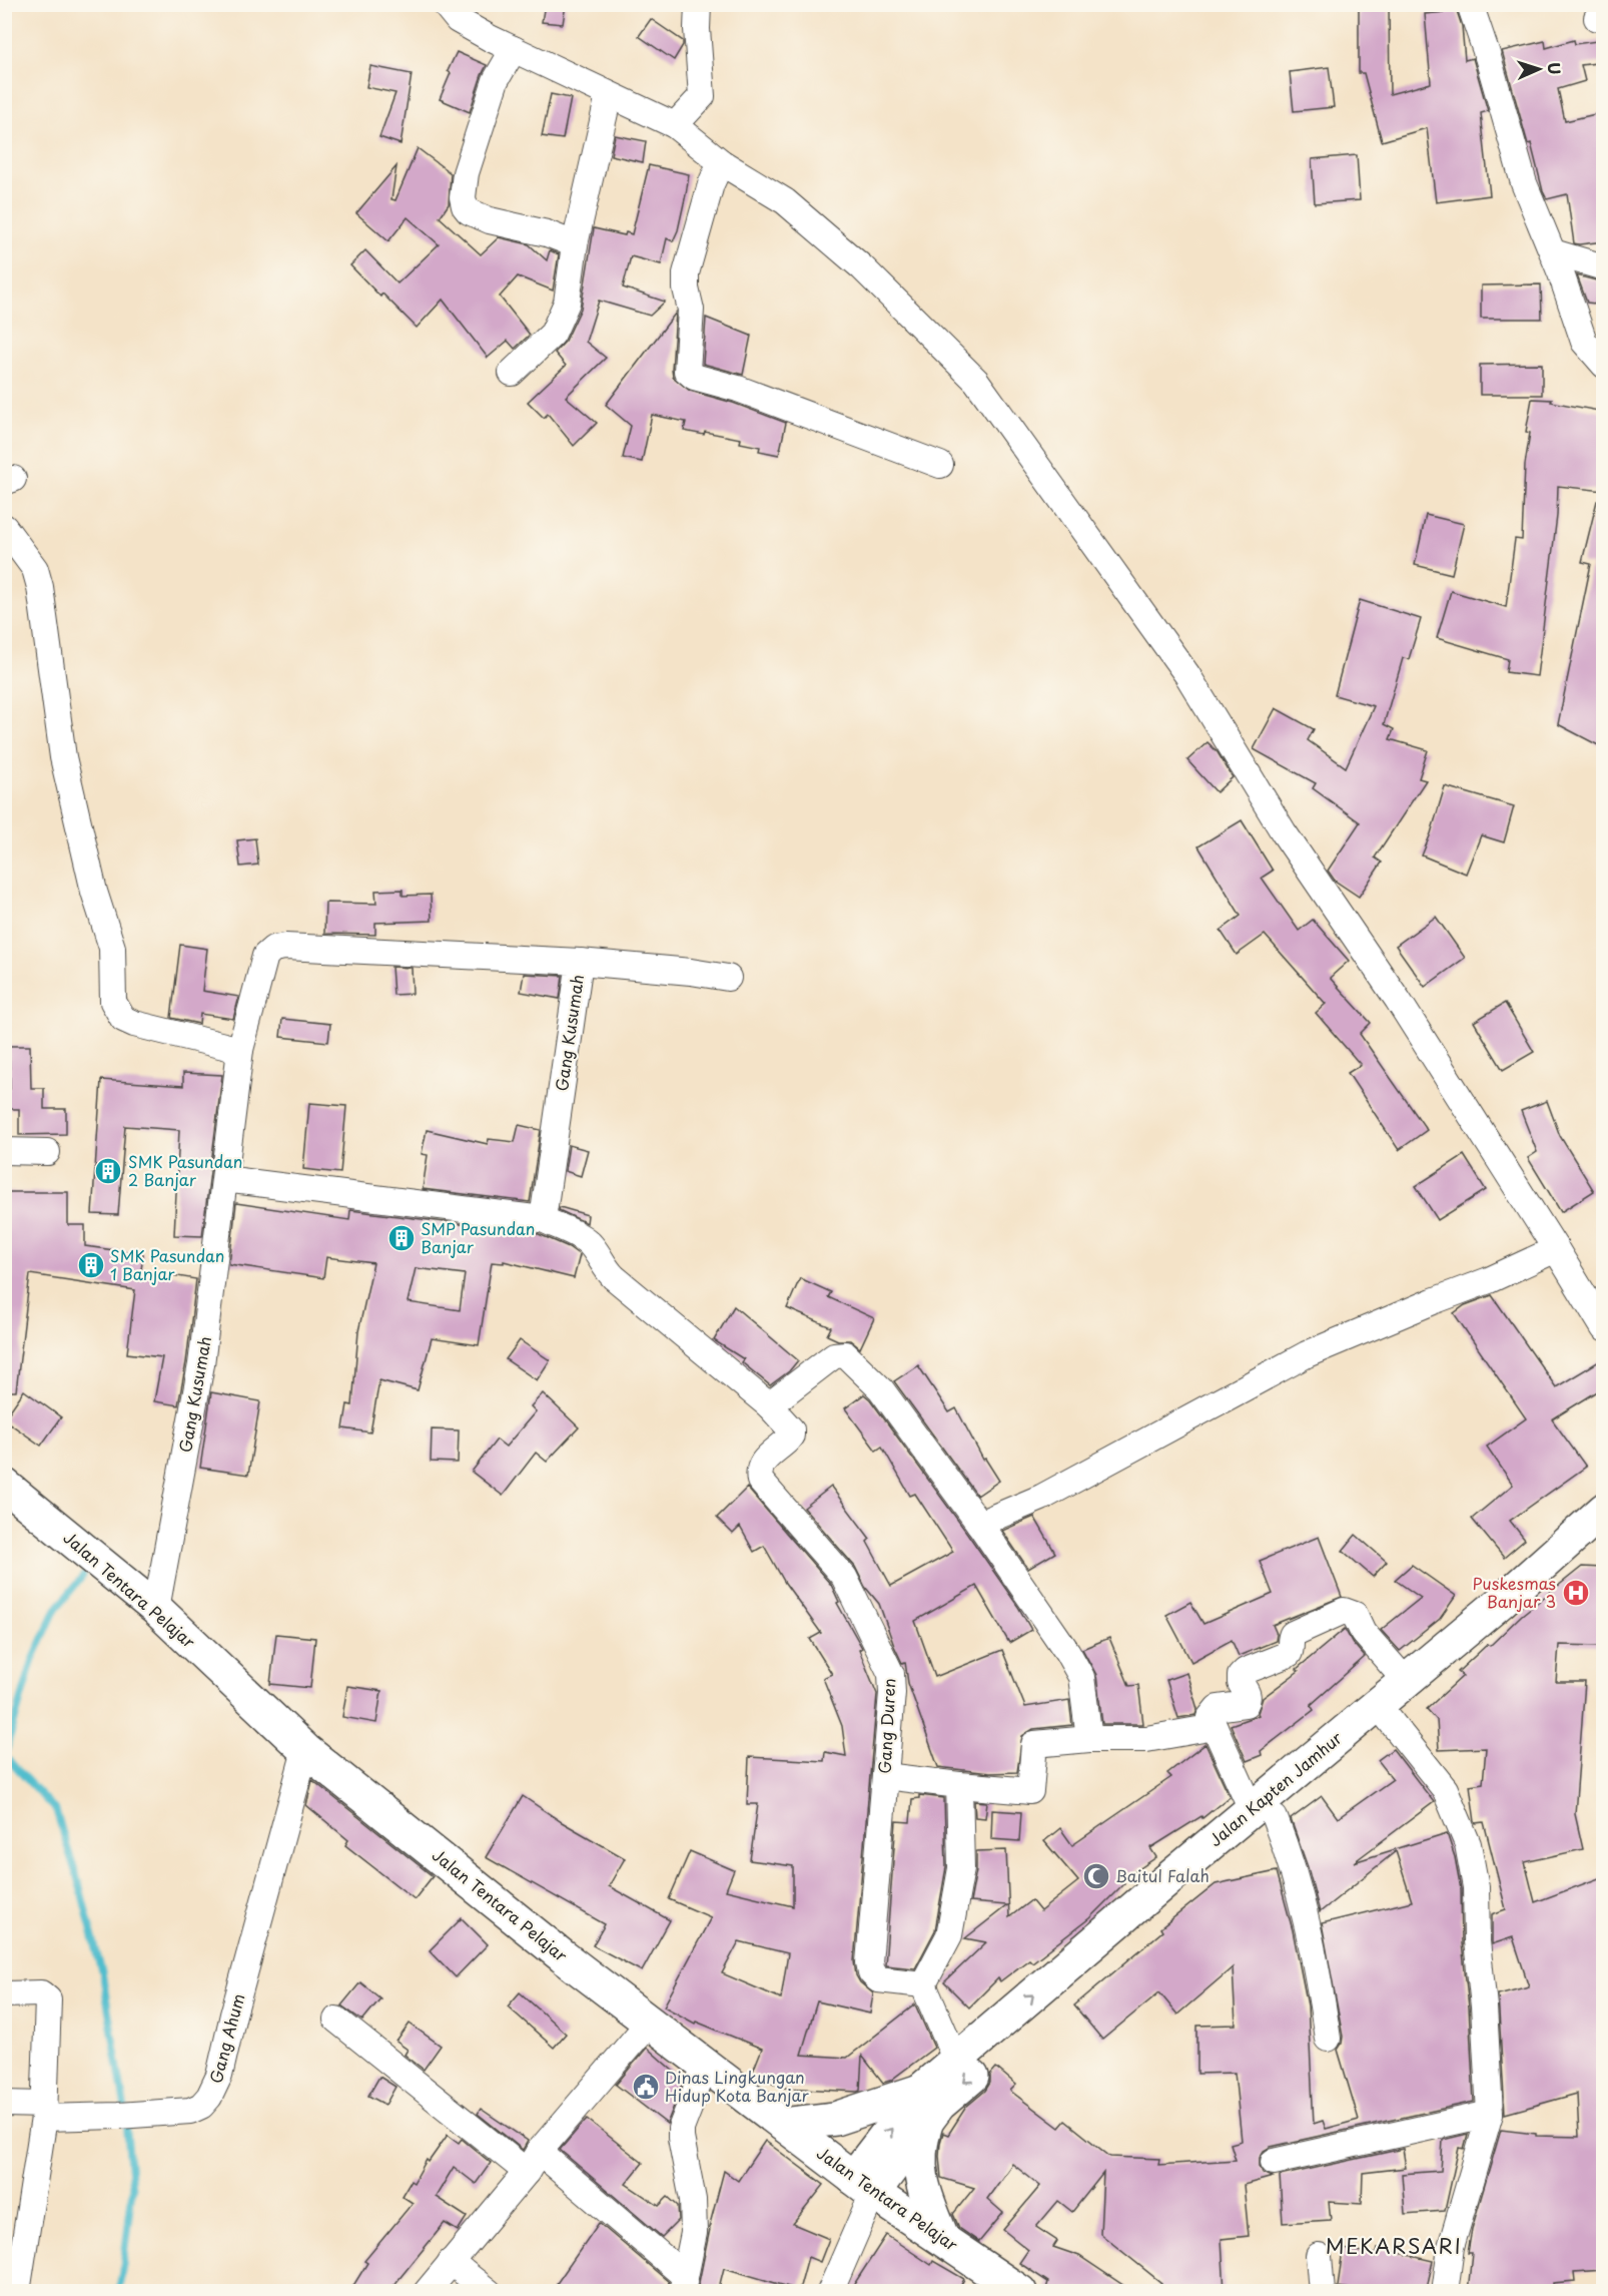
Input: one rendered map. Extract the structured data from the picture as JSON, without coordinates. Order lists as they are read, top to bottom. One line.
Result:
{"streets":{"street":["Gang Kusumah","Jalan Tentara Pelajar","Gang Duren","Jalan Kapten Jamhur","Gang Ahum"]},"crossings":[["Gang Kusumah","Jalan Tentara Pelajar"],["Jalan Tentara Pelajar","Jalan Kapten Jamhur"],["Jalan Tentara Pelajar","Gang Ahum"]],"districts":["MEKARSARI"],"places":{"building":["SMK Pasundan 2 Banjar","SMP Pasundan Banjar","SMK Pasundan 1 Banjar"],"hospital":["Puskesmas Banjar 3"],"mosque":["Baitul Falah"],"public building":["Dinas Lingkungan Hidup Kota Banjar"]},"north":"right"}
